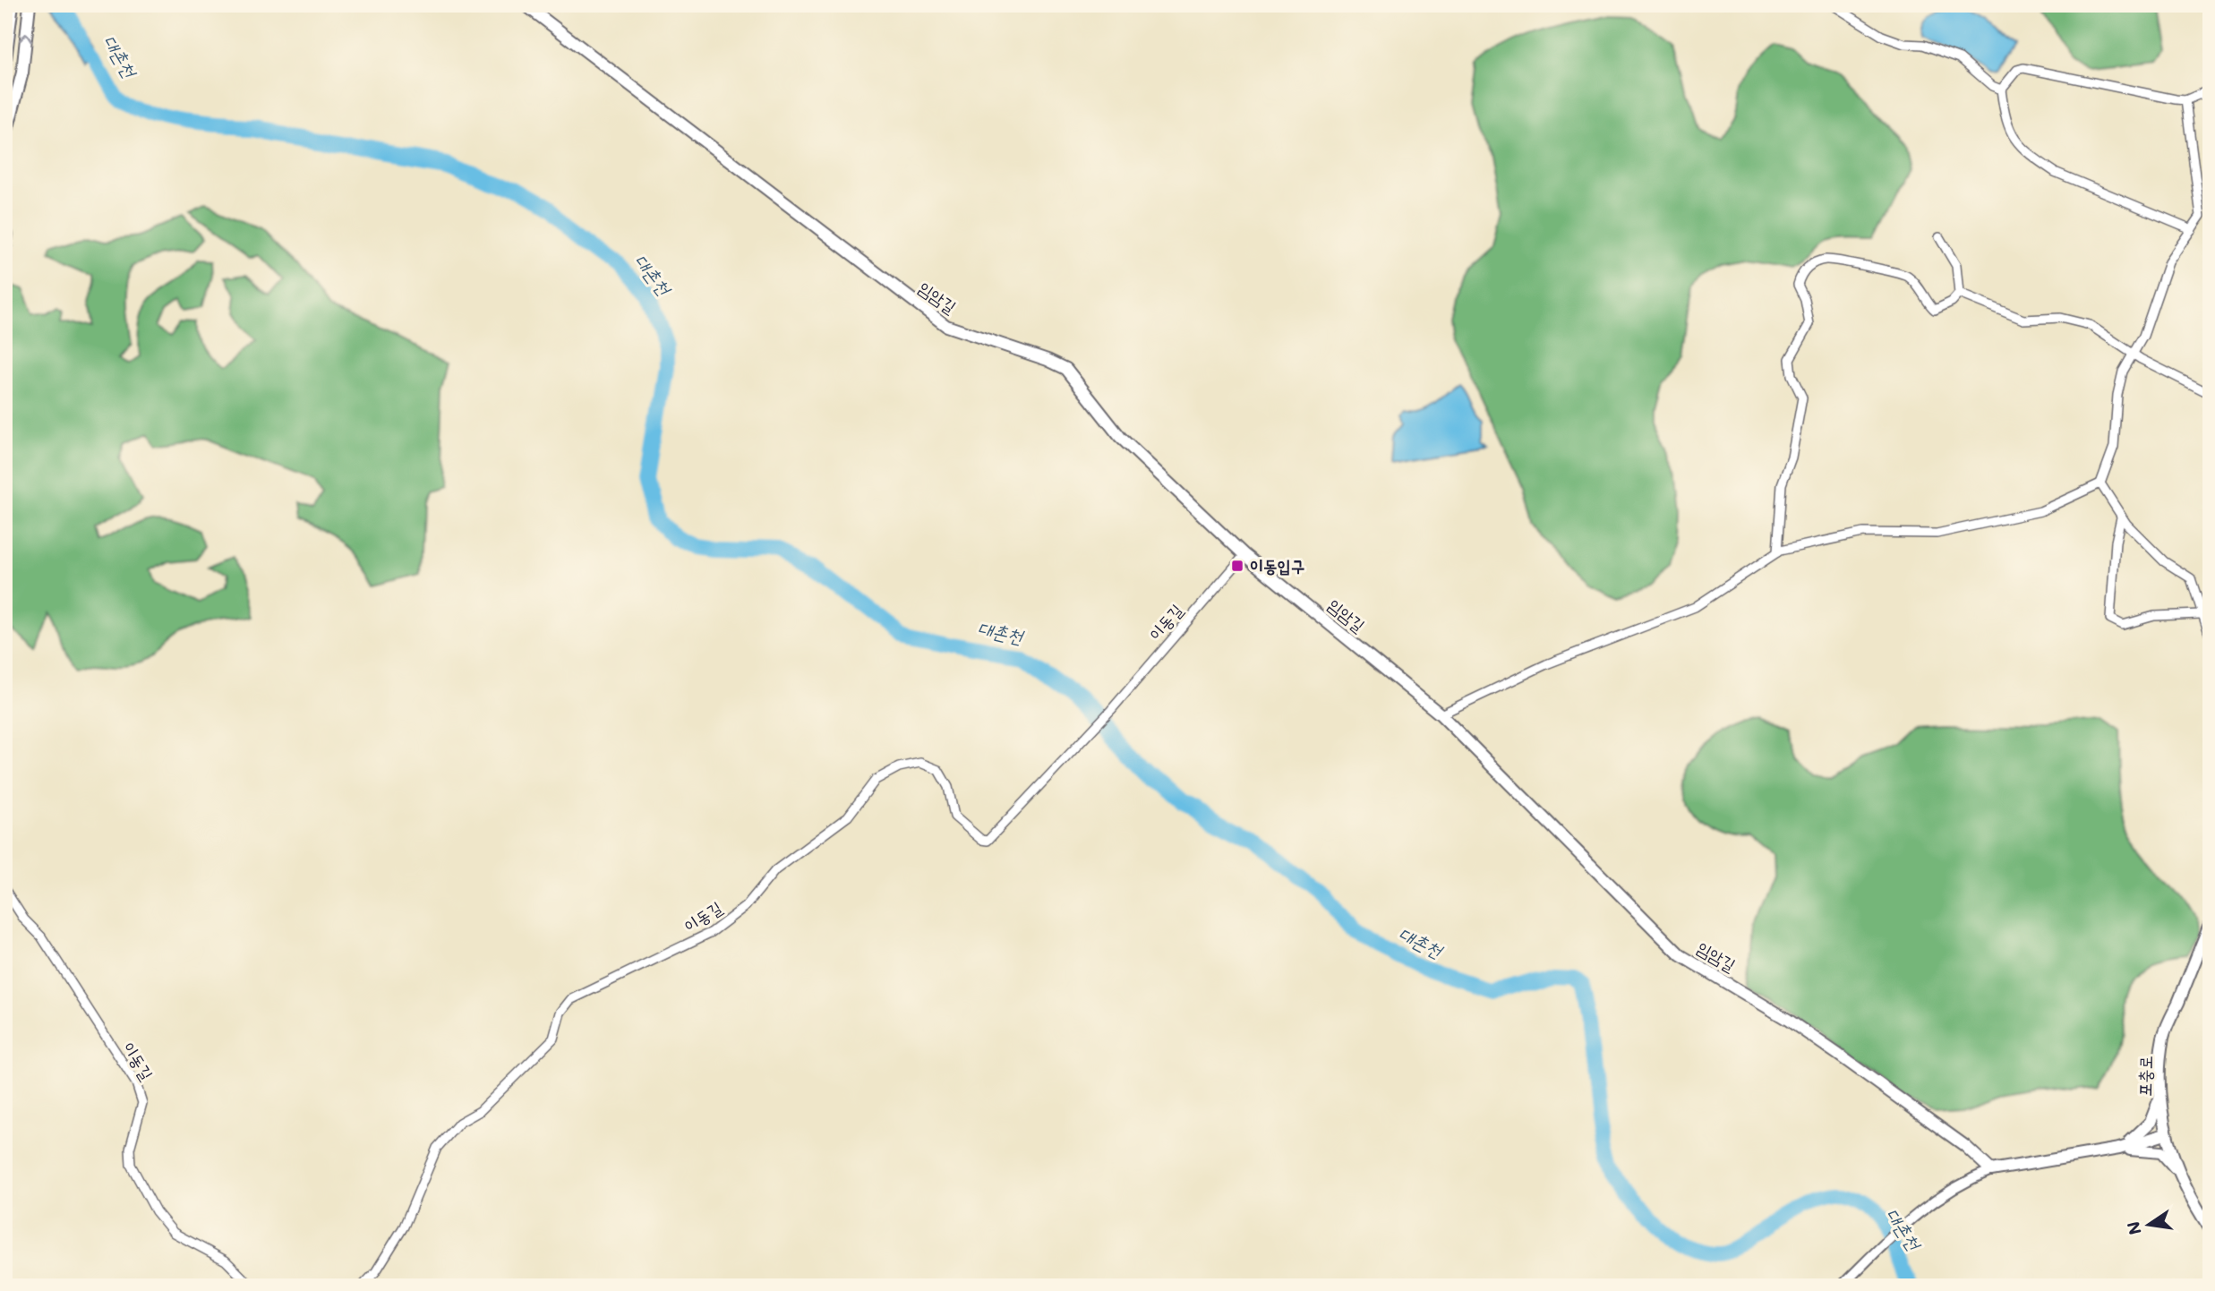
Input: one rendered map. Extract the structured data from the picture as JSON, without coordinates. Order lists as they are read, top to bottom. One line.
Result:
{"streets":{"main road":["임암길","포충로"],"street":["이동길"]},"crossings":[["임암길","이동길"]],"water":["대촌천"],"places":{"transit":["이동입구"]},"north":"left"}
